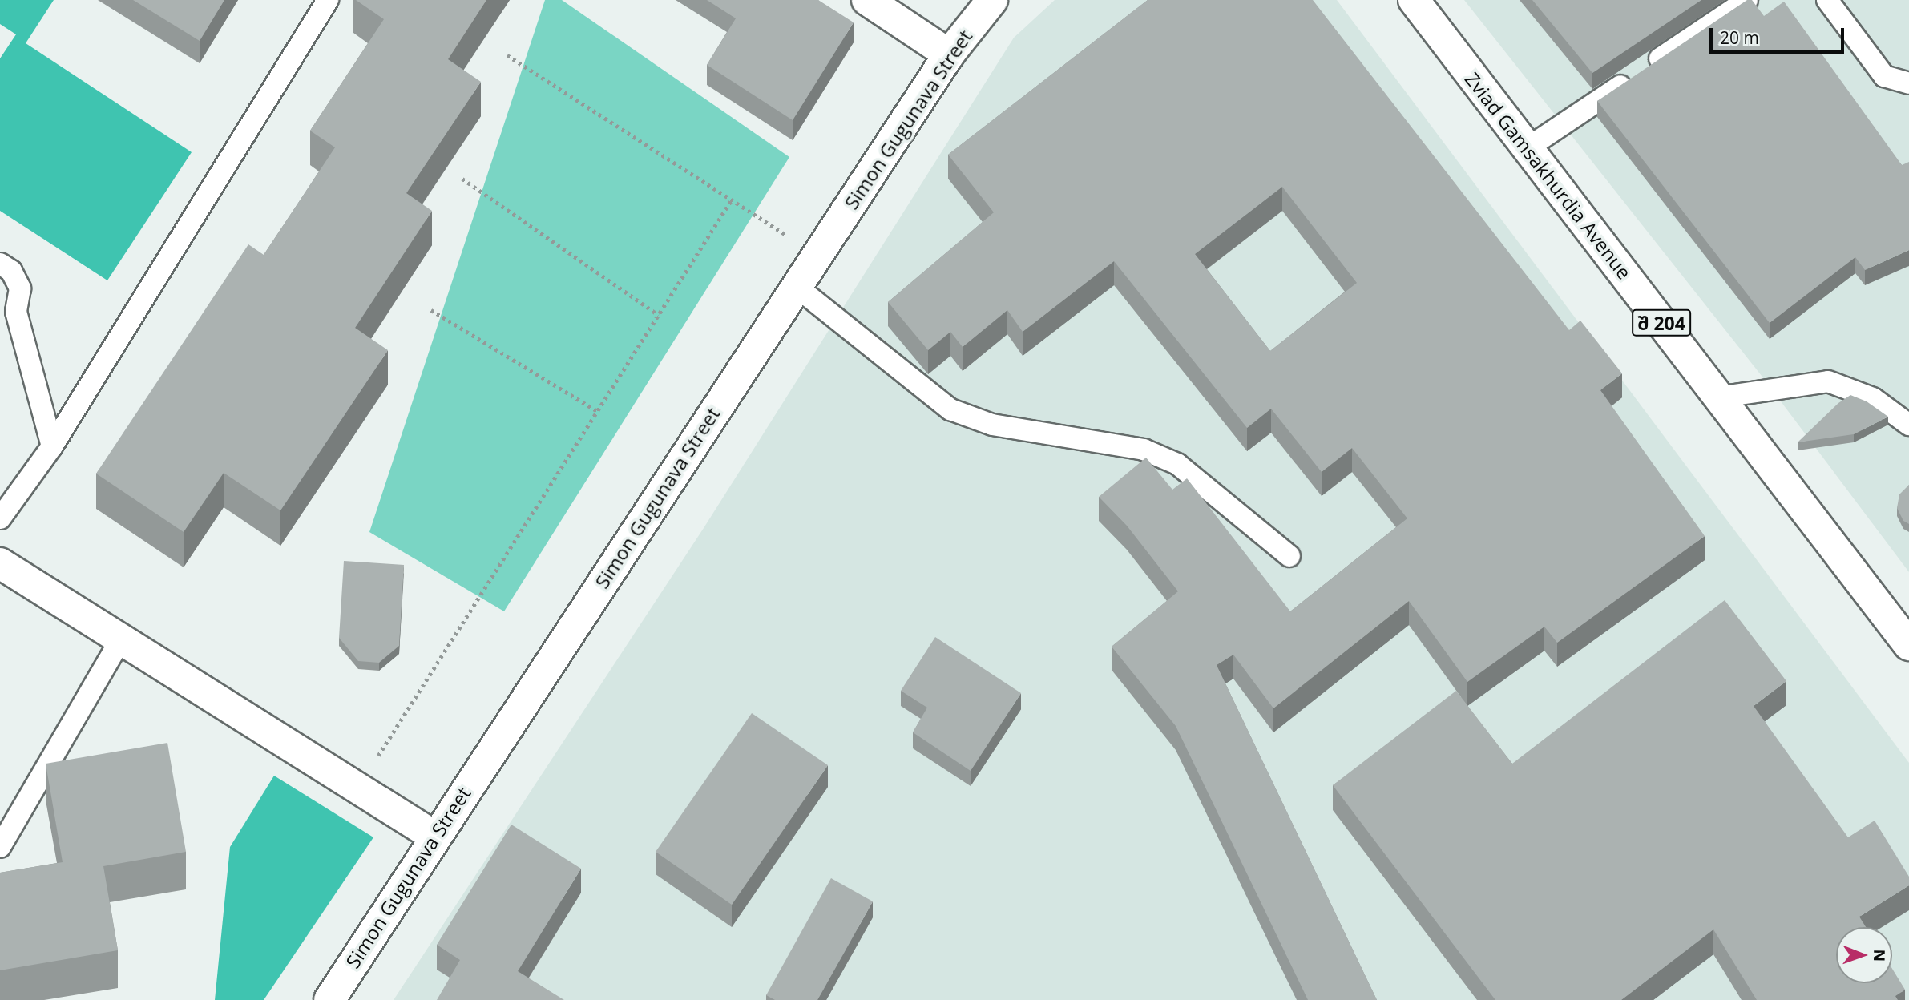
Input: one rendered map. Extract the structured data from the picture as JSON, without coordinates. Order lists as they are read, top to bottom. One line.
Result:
{"streets":{"main road":["Simon Gugunava Street","Zviad Gamsakhurdia Avenue","შ 204"]},"scale_bar":"20 m","north":"right"}
